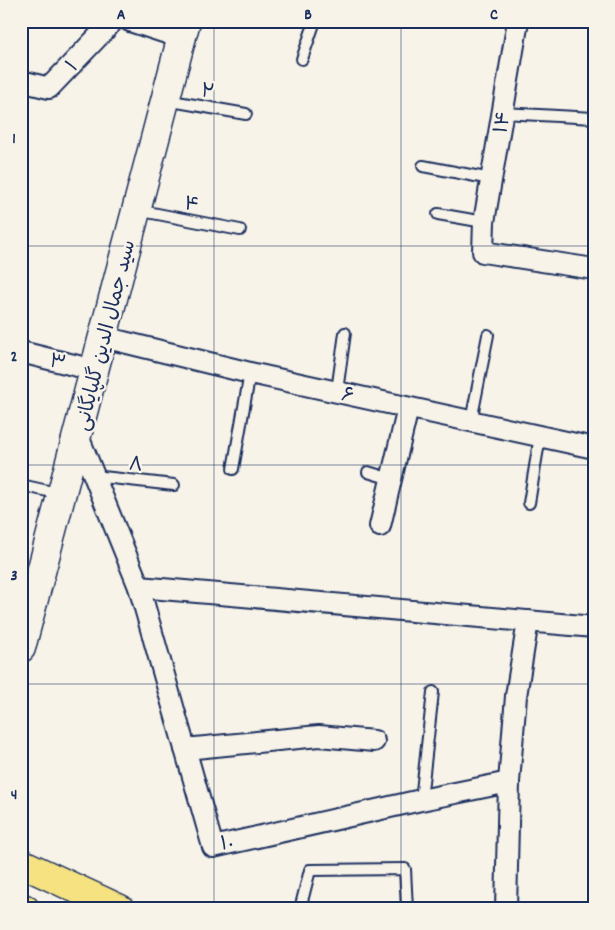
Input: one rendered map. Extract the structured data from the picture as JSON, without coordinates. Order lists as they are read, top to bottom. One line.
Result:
{"streets":{"street":["۱","۱۴","سید جمال الدین گلپایگانی","۳","۶","۱۰"],"lane":["۲","۴","۸"]},"crossings":[["۲","سید جمال الدین گلپایگانی"],["۴","سید جمال الدین گلپایگانی"],["سید جمال الدین گلپایگانی","۳"],["سید جمال الدین گلپایگانی","۶"],["سید جمال الدین گلپایگانی","۱۰"],["۸","۱۰"]],"grid":{"columns":["A","B","C"],"rows":["1","2","3","4"]}}
